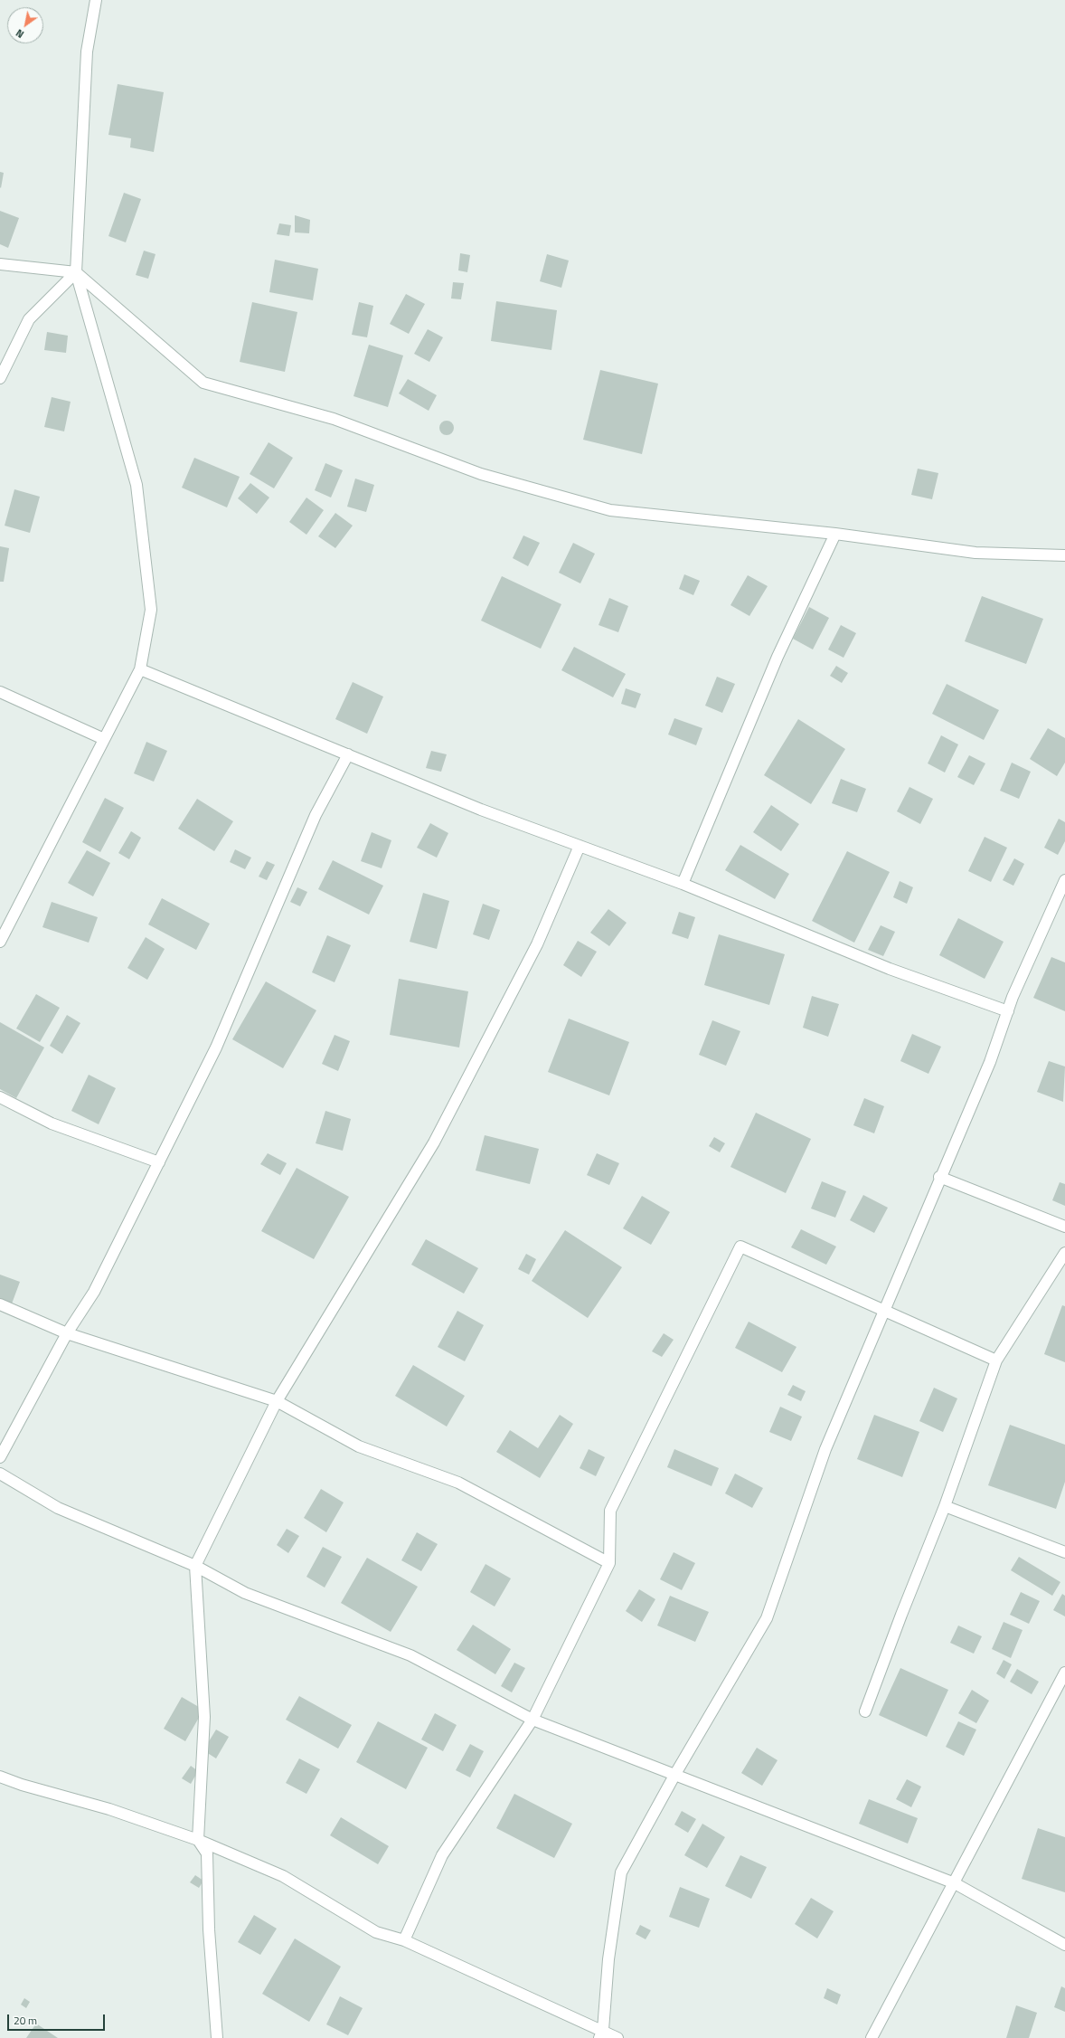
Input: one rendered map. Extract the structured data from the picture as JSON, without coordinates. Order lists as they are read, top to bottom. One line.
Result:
{"scale_bar":"20 m","north":"bottom left"}
